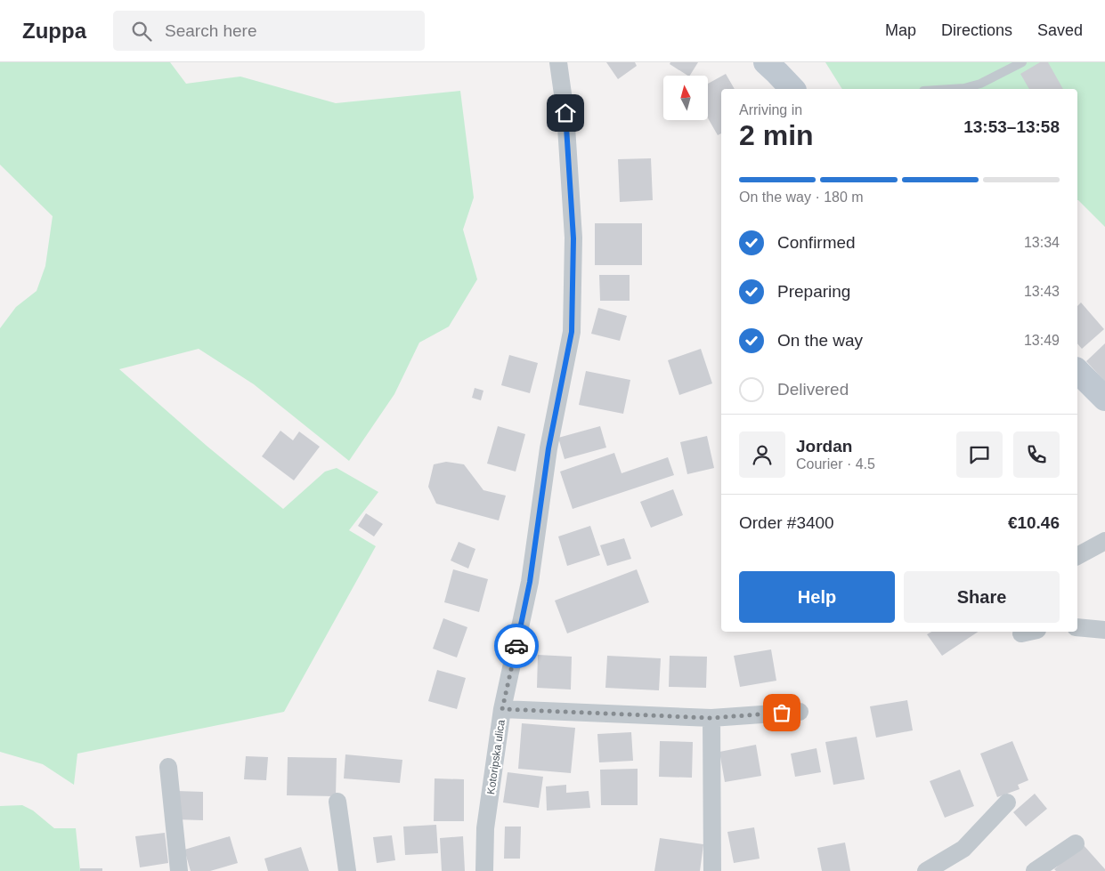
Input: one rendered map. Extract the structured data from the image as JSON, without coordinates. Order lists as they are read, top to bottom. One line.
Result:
{"streets":{"street":["Kotoripska ulica"]},"north":"top","page":{"header":"Zuppa","search":"Search here","nav":["Map","Directions","Saved"],"heading":["2 min","Arriving in","13:53–13:58"],"panel":["Jordan","Courier · 4.5","Order #3400","€10.46"],"bar":"On the way · 180 m","list":[["Confirmed","13:34"],["Preparing","13:43"],["On the way","13:49"],"Delivered"],"buttons":["Help","Share"]}}
